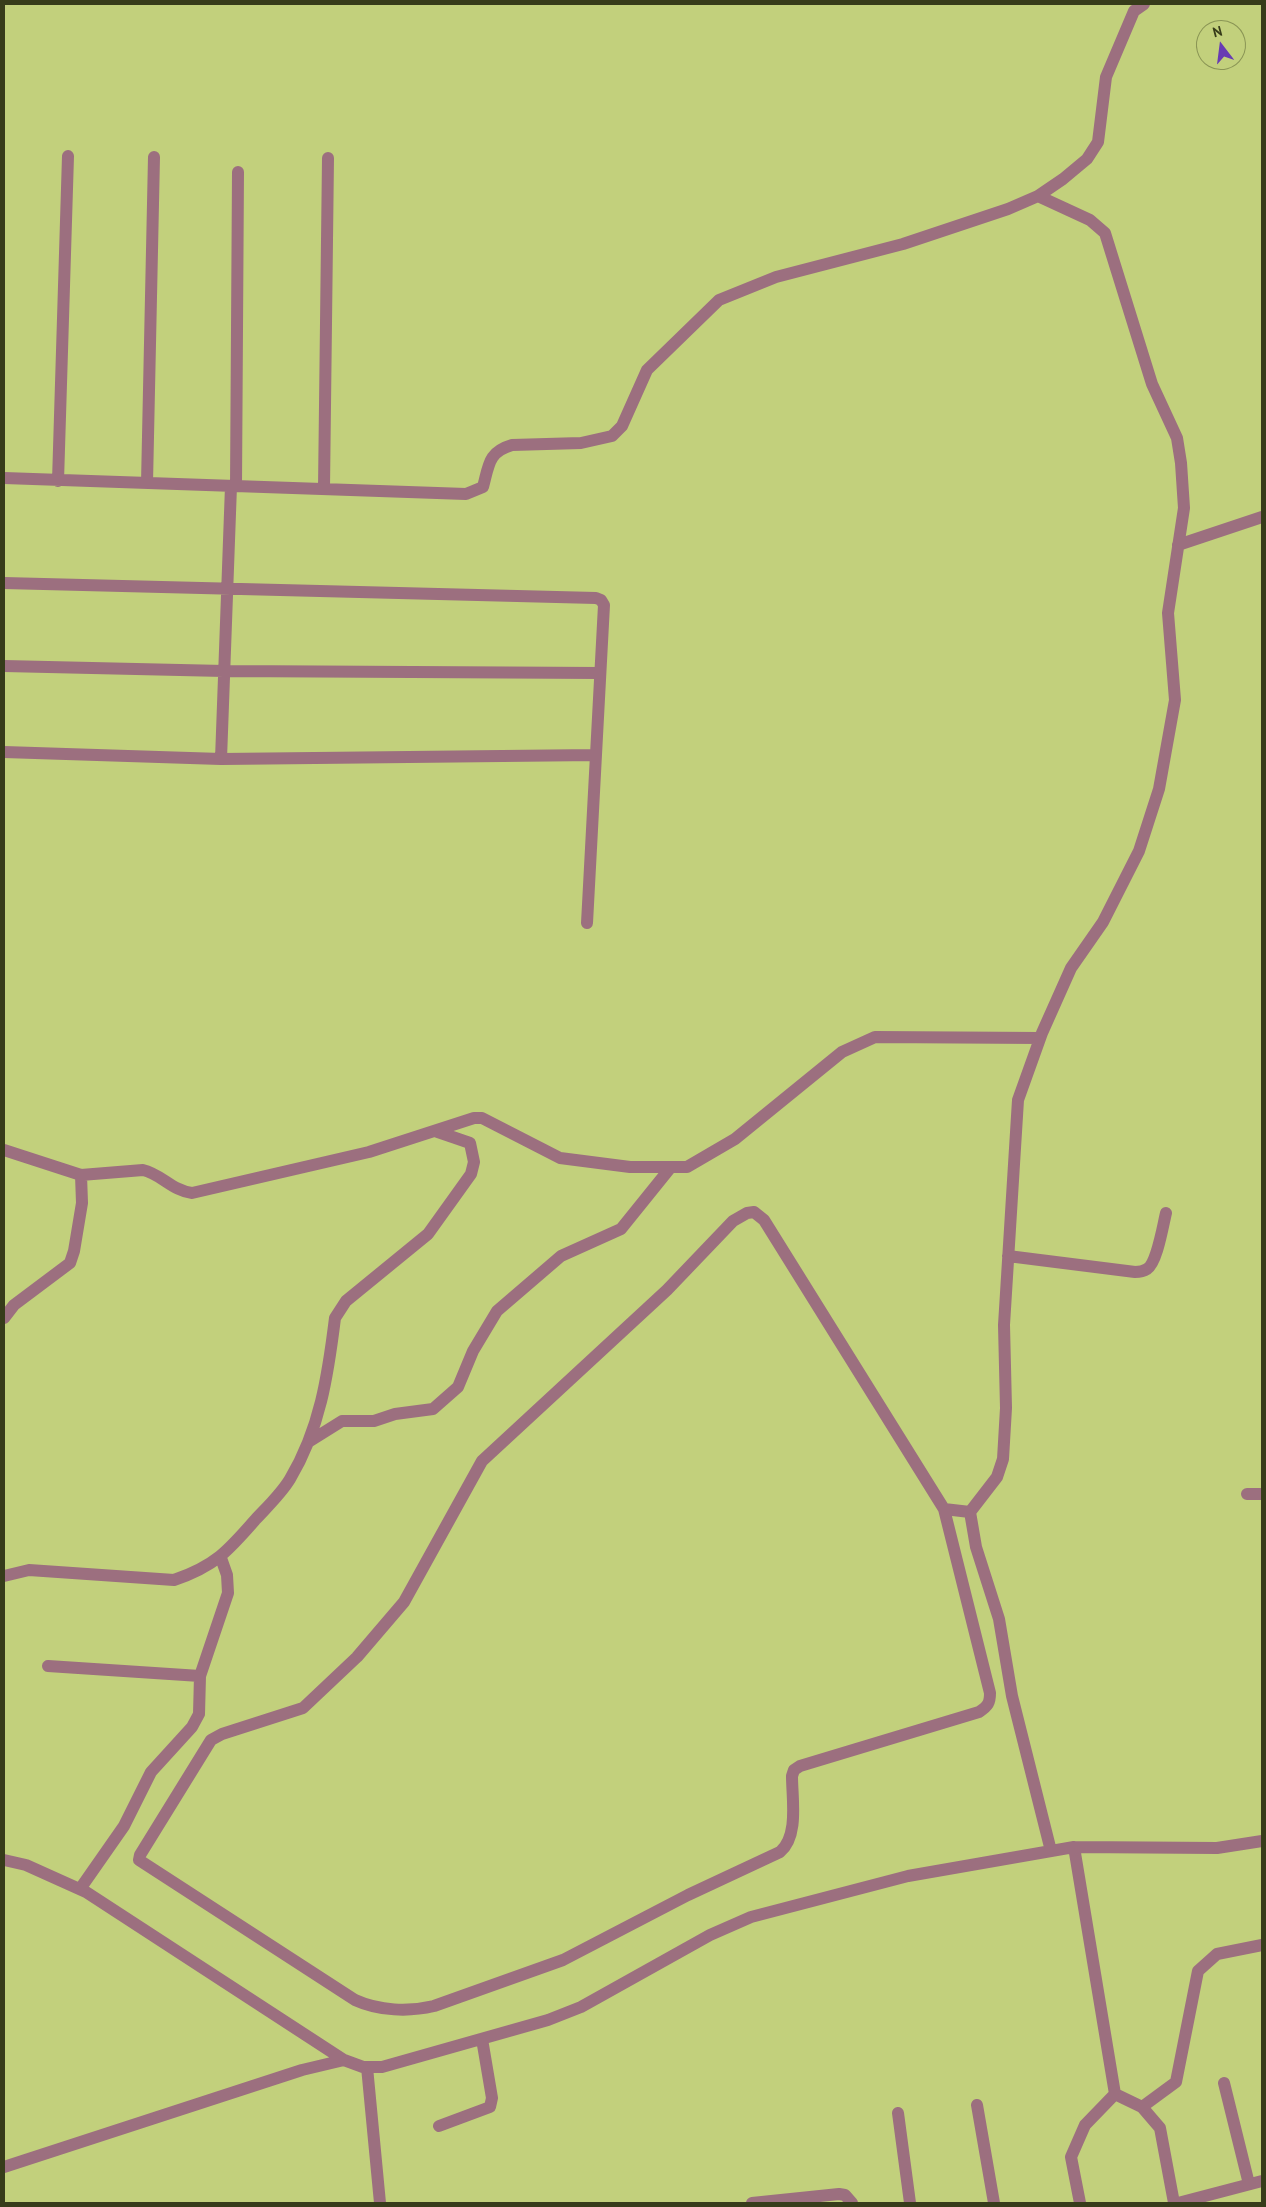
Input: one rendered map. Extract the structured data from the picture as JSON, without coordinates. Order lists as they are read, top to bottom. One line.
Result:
{"north":"top"}
